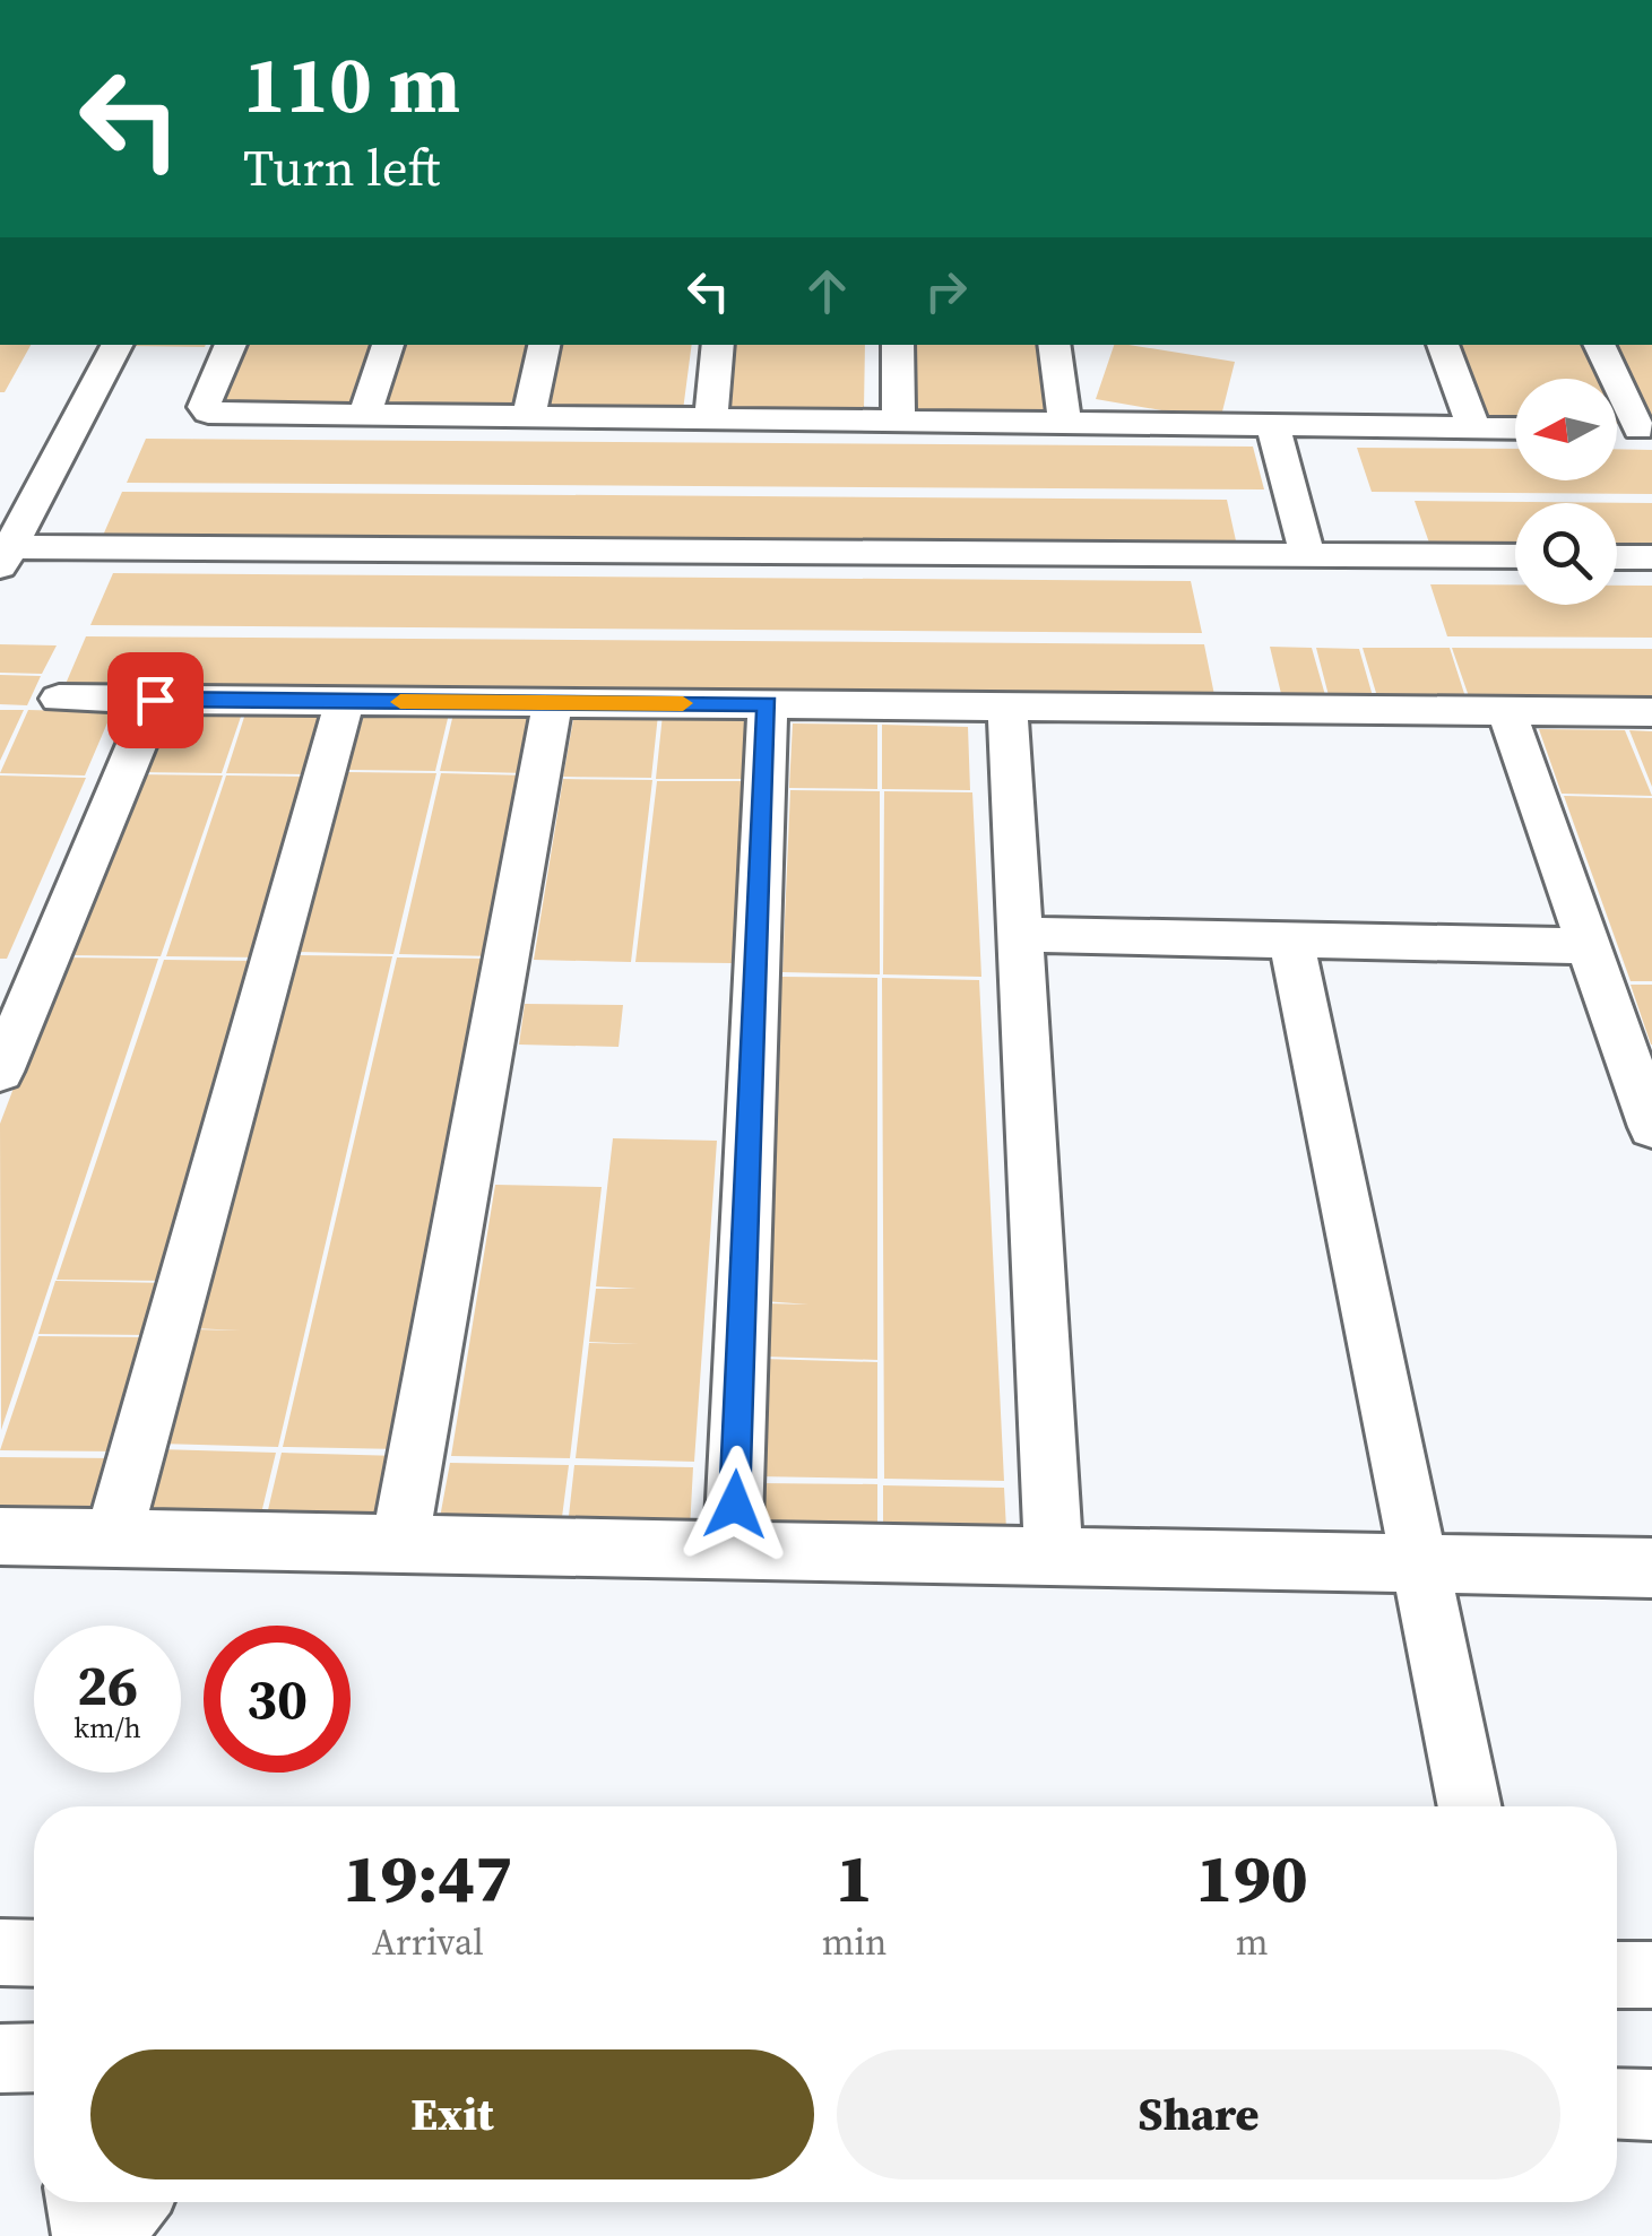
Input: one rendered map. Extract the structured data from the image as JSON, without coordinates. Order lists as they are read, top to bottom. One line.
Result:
{"north":"left","page":{"turn":["110 m","Turn left"],"speed":"26 km/h","limit":"30","eta":["19:47","Arrival","1","min","190","m"],"buttons":["Exit","Share"]}}
